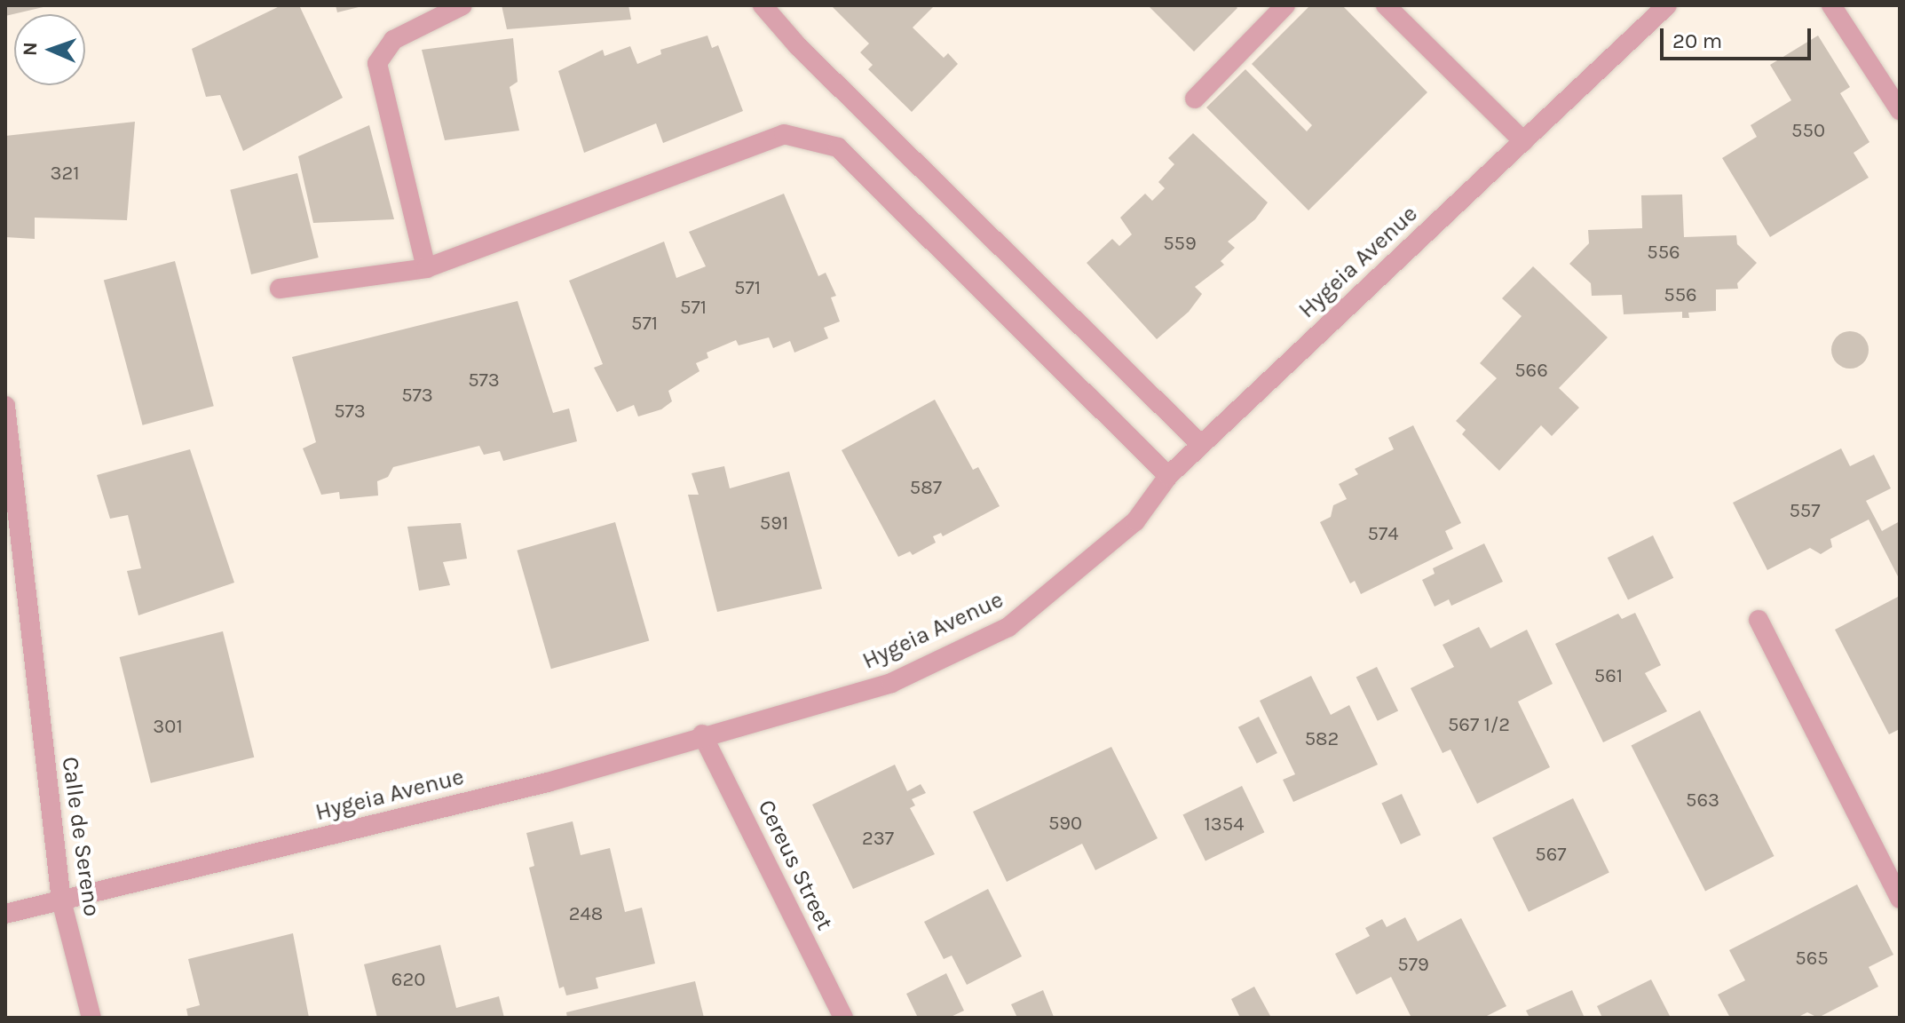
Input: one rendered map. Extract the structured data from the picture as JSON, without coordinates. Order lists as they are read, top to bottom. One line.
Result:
{"streets":{"street":["Hygeia Avenue","Calle de Sereno","Cereus Street"]},"crossings":[["Hygeia Avenue","Calle de Sereno"],["Hygeia Avenue","Cereus Street"]],"house_numbers":["550","321","559","556","571","556","571","571","566","573","573","573","587","557","591","574","561","567 1/2","301","582","563","590","1354","237","567","248","565","579","620"],"scale_bar":"20 m","north":"left"}
